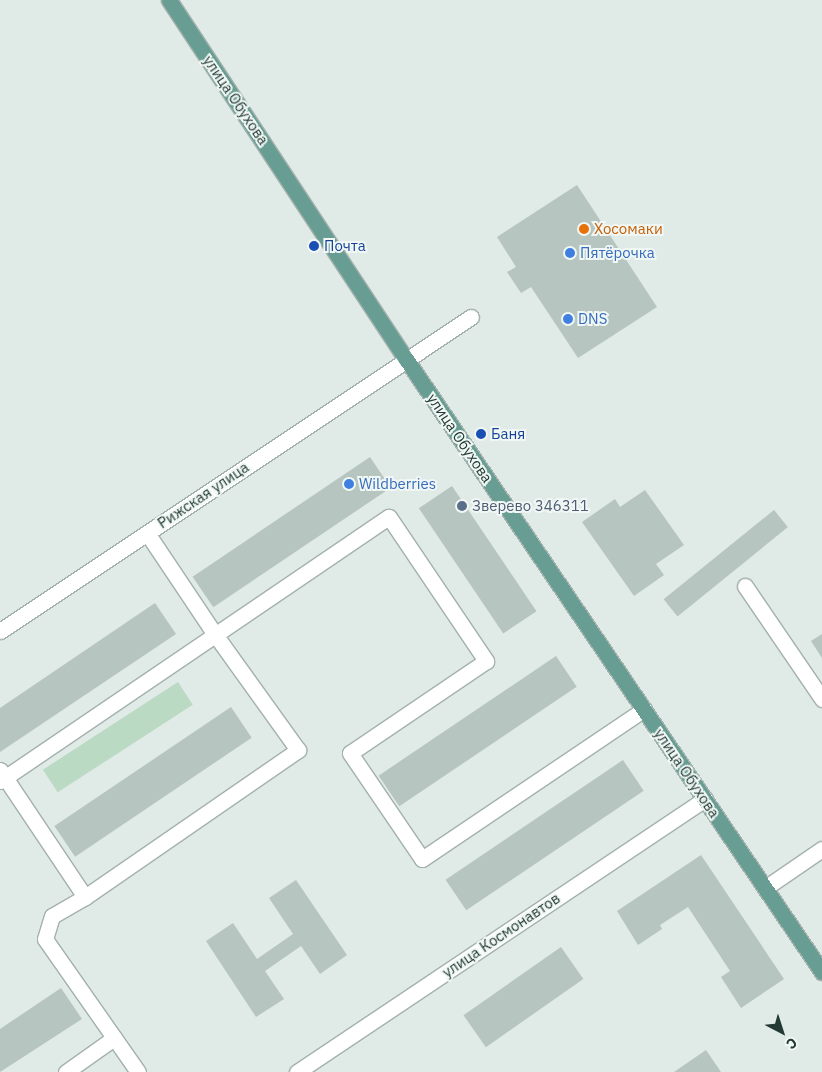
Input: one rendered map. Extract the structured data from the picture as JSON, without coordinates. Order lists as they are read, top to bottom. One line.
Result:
{"streets":{"main road":["улица Обухова"],"street":["Рижская улица","улица Космонавтов"]},"crossings":[["улица Обухова","Рижская улица"],["улица Обухова","улица Космонавтов"]],"places":["Хосомаки","Почта","Пятёрочка","DNS","Баня","Wildberries","Зверево 346311"],"north":"bottom right"}
